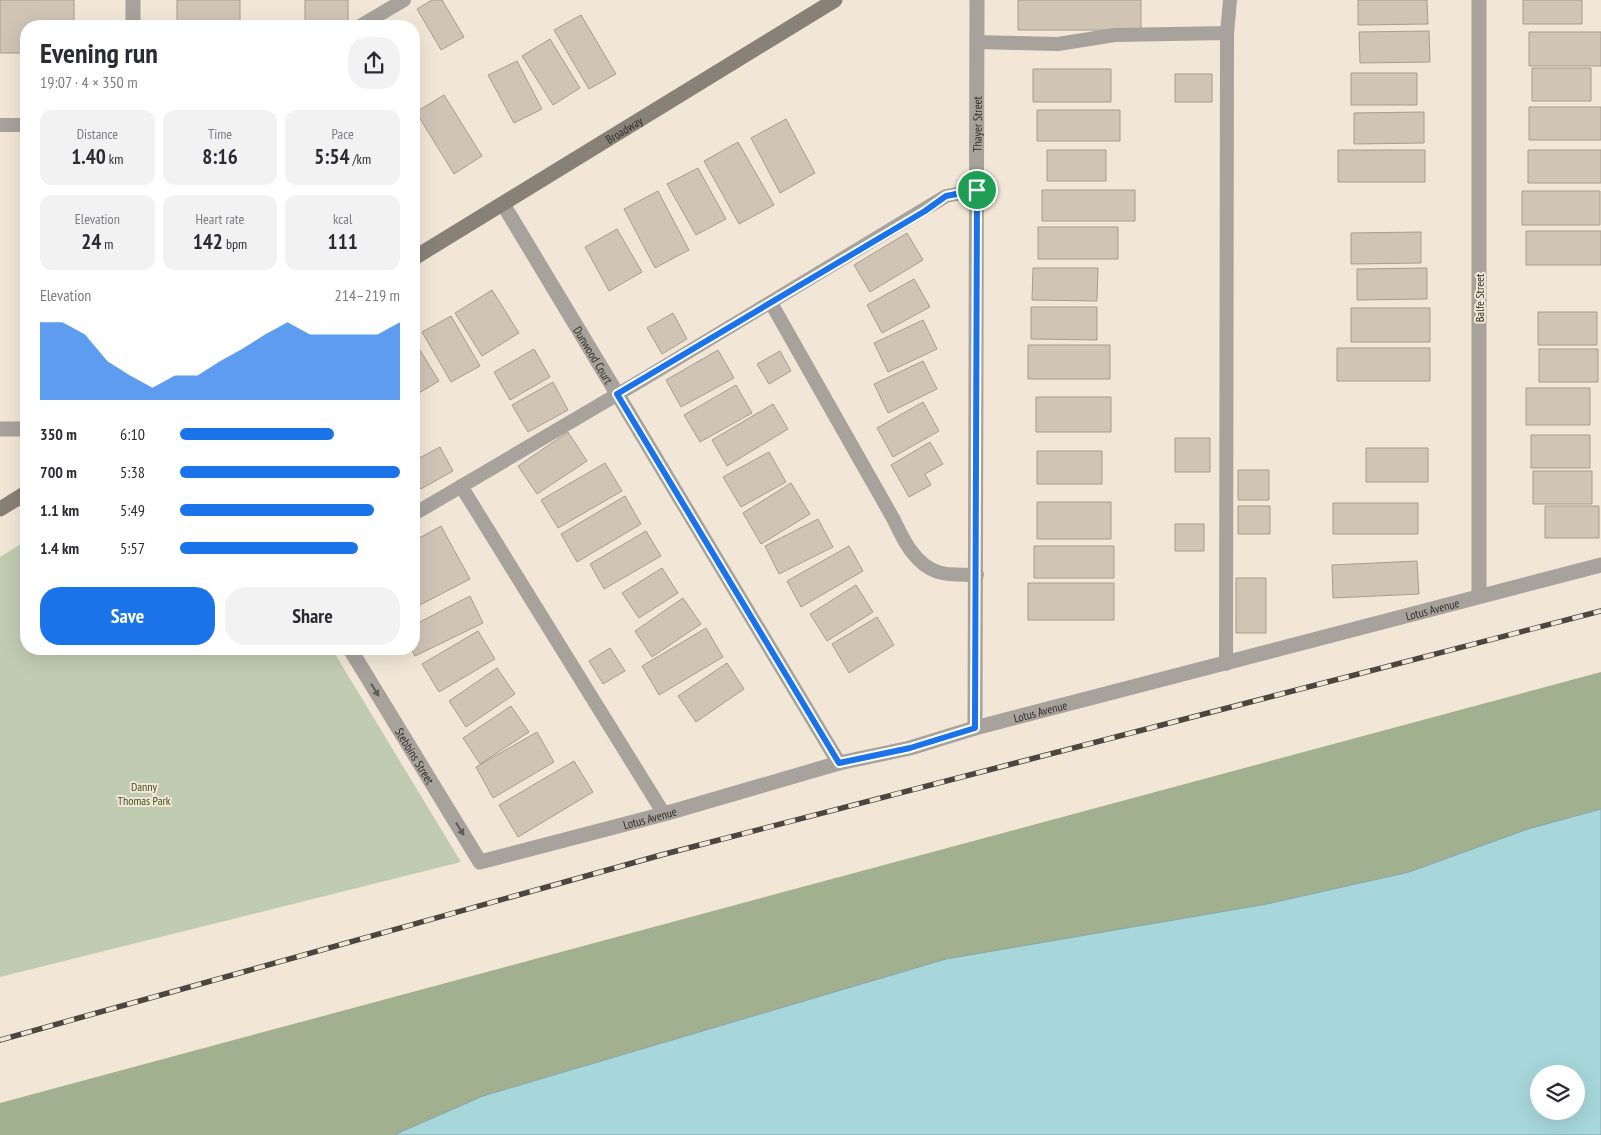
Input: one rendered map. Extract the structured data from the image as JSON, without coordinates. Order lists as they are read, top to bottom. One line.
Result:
{"streets":{"street":["Thayer Street","Broadway","Balfe Street","Dunwood Court","Lotus Avenue","Stebbins Street"]},"crossings":[["Thayer Street","Lotus Avenue"],["Broadway","Dunwood Court"],["Balfe Street","Lotus Avenue"],["Dunwood Court","Lotus Avenue"],["Lotus Avenue","Stebbins Street"]],"one_way":["Stebbins Street"],"parks":["Danny Thomas Park"],"page":{"heading":["Evening run","19:07 · 4 × 350 m"],"stats":[["Distance","1.40 km"],["Time","8:16"],["Pace","5:54 /km"],["Elevation","24 m"],["Heart rate","142 bpm"],["kcal","111"]],"chart":["Elevation","214–219 m"],"list":[{"name":"350 m","note":"6:10"},{"name":"700 m","note":"5:38"},{"name":"1.1 km","note":"5:49"},{"name":"1.4 km","note":"5:57"}],"buttons":["Save","Share"]}}
